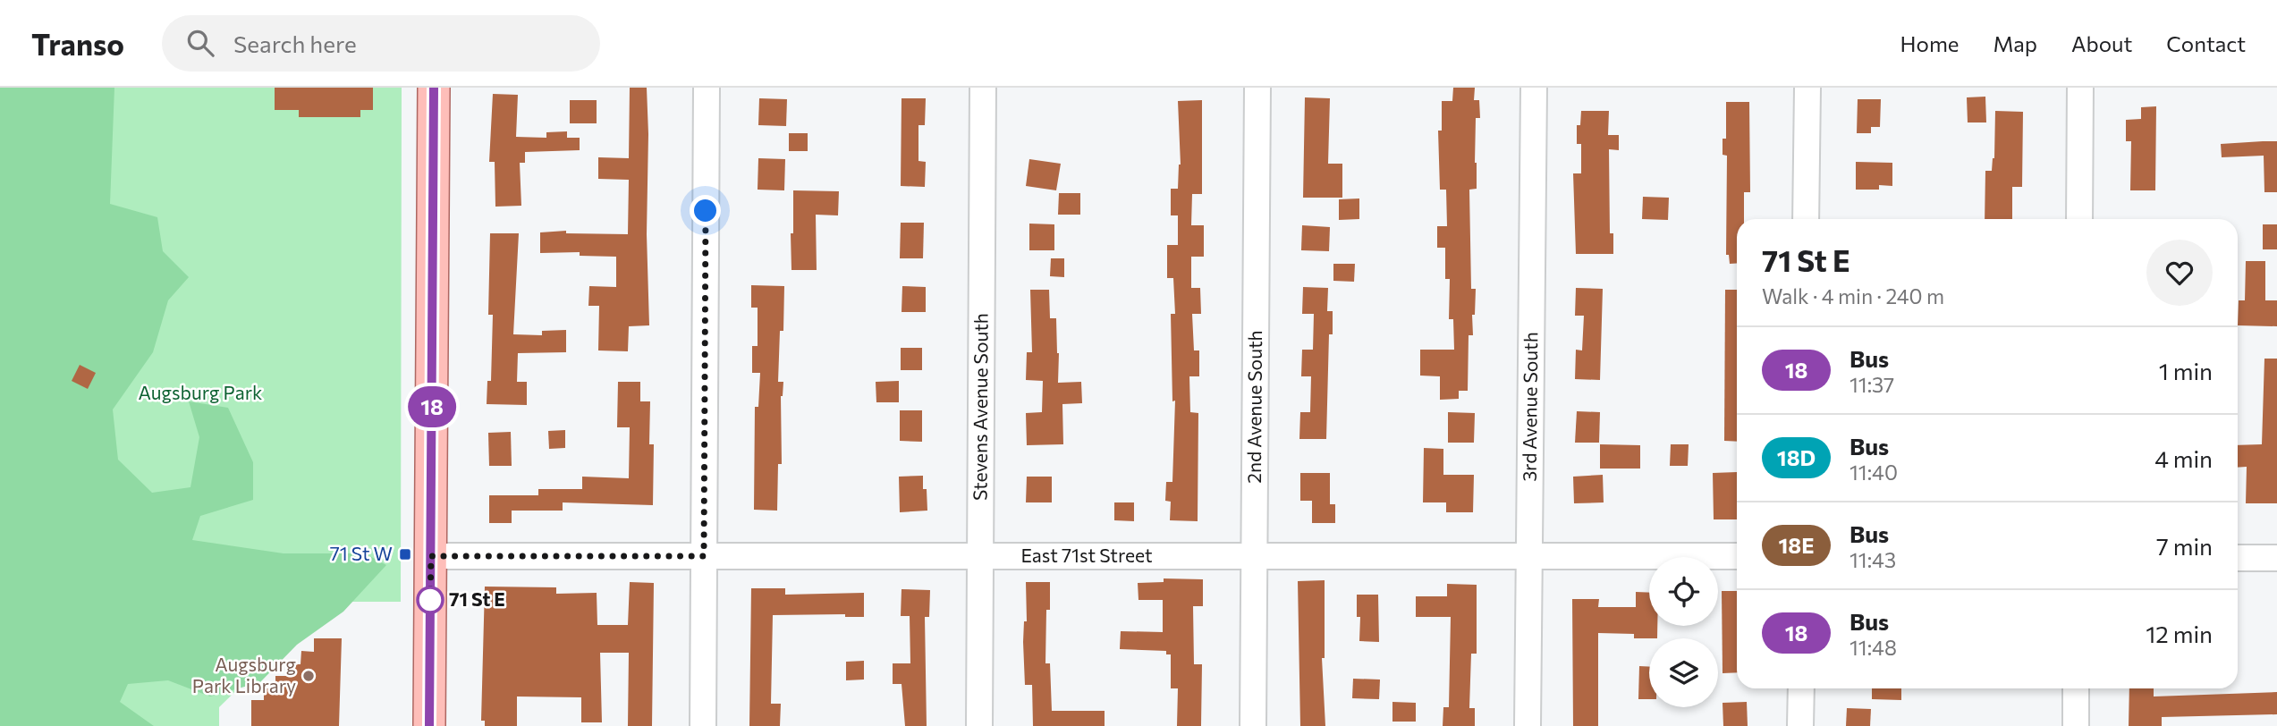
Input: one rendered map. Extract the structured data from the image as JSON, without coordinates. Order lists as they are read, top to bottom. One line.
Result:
{"streets":{"street":["Stevens Avenue South","2nd Avenue South","3rd Avenue South","East 71st Street"]},"crossings":[["Stevens Avenue South","East 71st Street"],["2nd Avenue South","East 71st Street"],["3rd Avenue South","East 71st Street"]],"parks":["Augsburg Park"],"places":{"transit":["71 St W"],"other":["71 St E","Augsburg Park Library"]},"lines":["bus line 18"],"page":{"header":"Transo","search":"Search here","nav":["Home","Map","About","Contact"],"on_map":"18","heading":["71 St E","Walk · 4 min · 240 m"],"list":[{"mark":"18","name":"Bus","note":"11:37","value":"1 min"},{"mark":"18D","name":"Bus","note":"11:40","value":"4 min"},{"mark":"18E","name":"Bus","note":"11:43","value":"7 min"},{"mark":"18","name":"Bus","note":"11:48","value":"12 min"}]}}
